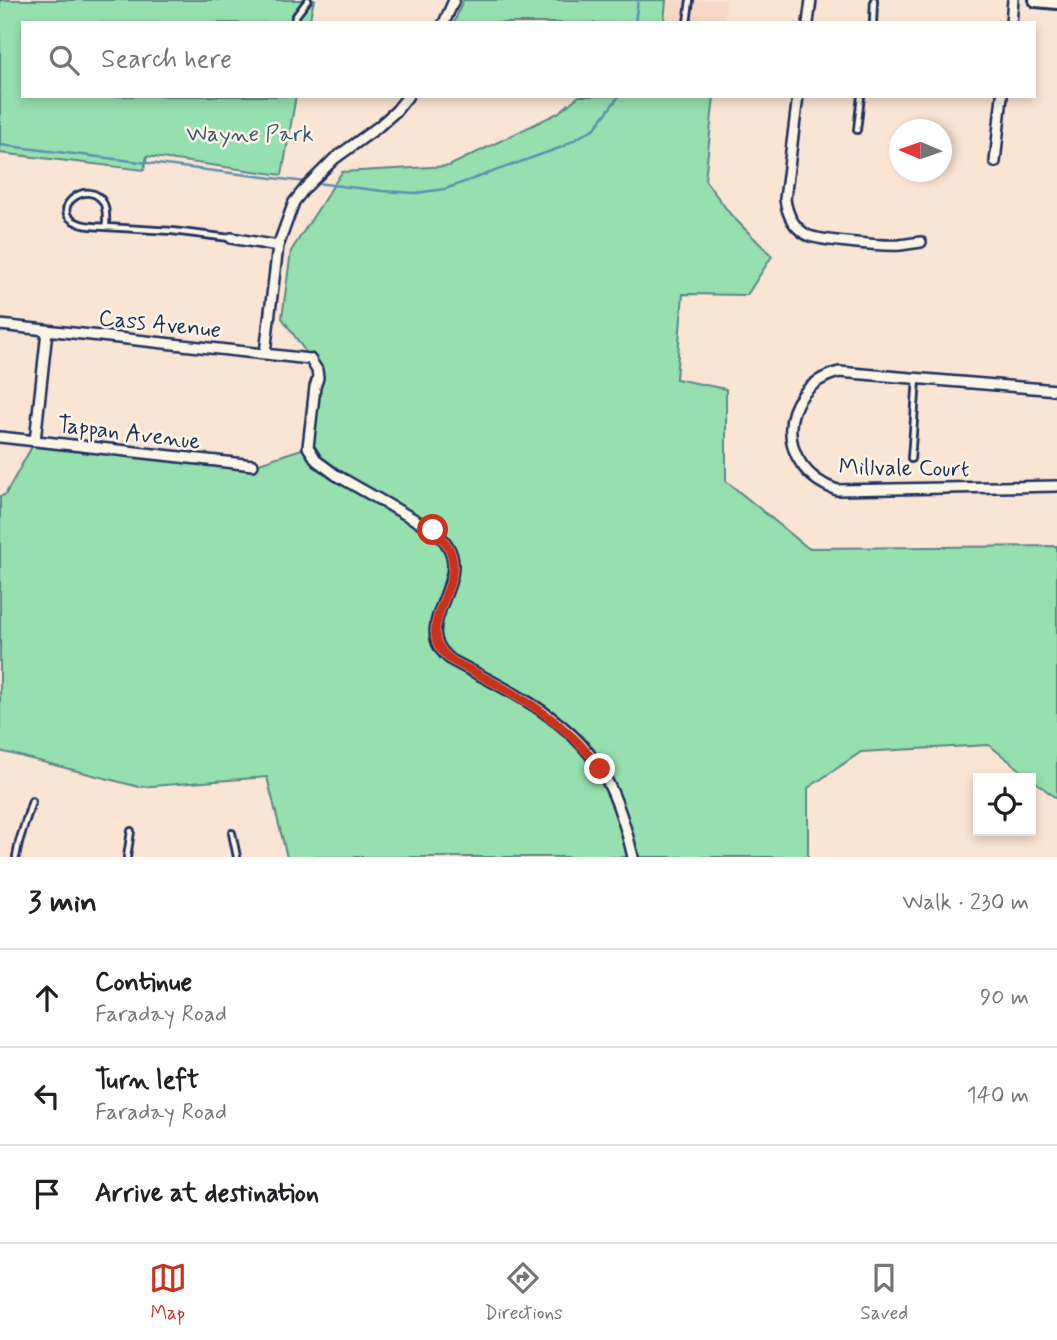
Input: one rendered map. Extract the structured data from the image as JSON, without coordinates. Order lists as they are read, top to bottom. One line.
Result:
{"streets":{"street":["Cass Avenue","Tappan Avenue","Millvale Court"]},"parks":["Wayne Park"],"north":"left","page":{"search":"Search here","heading":["3 min","Walk · 230 m"],"list":[["Continue","Faraday Road","90 m"],["Turn left","Faraday Road","140 m"],"Arrive at destination"],"nav":["Map","Directions","Saved"]}}
